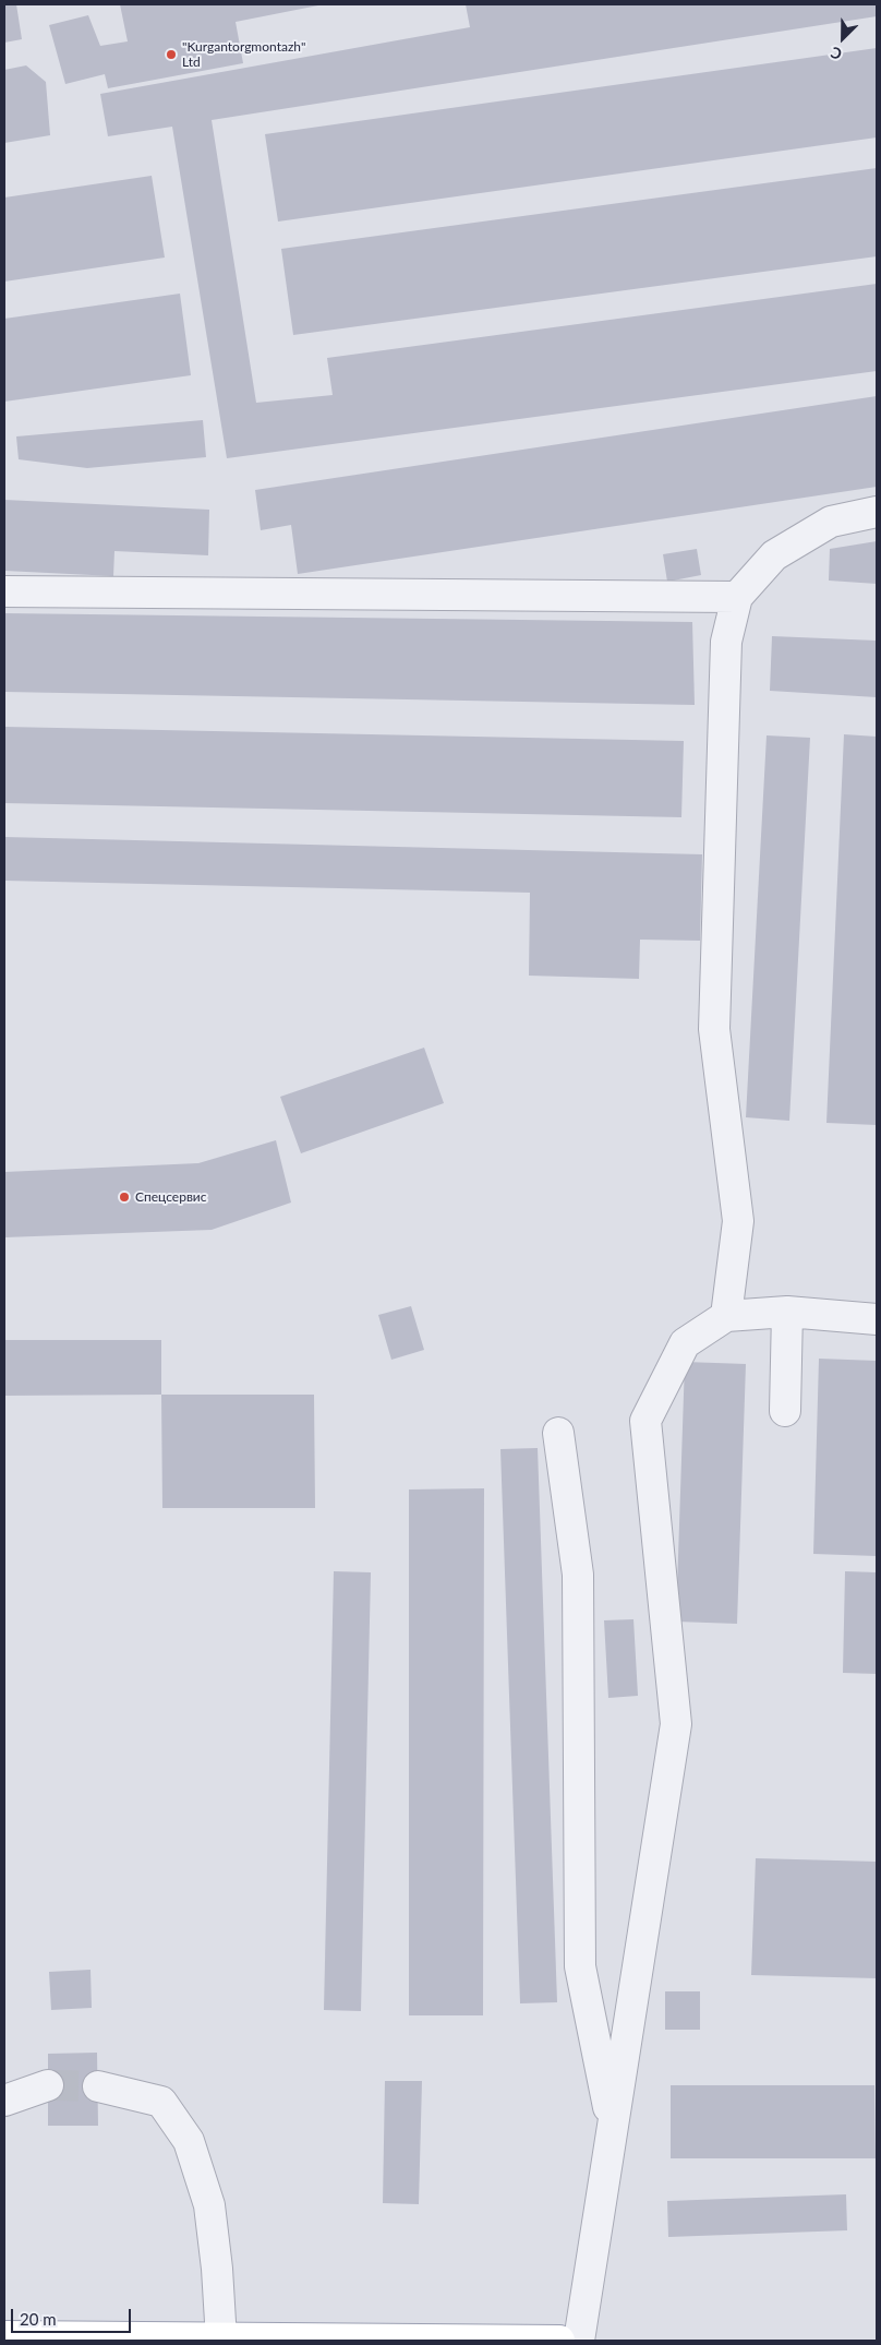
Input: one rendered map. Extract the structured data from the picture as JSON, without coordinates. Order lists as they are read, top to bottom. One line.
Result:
{"places":["\"Kurgantorgmontazh\" Ltd","Спецсервис"],"scale_bar":"20 m","north":"bottom left"}
